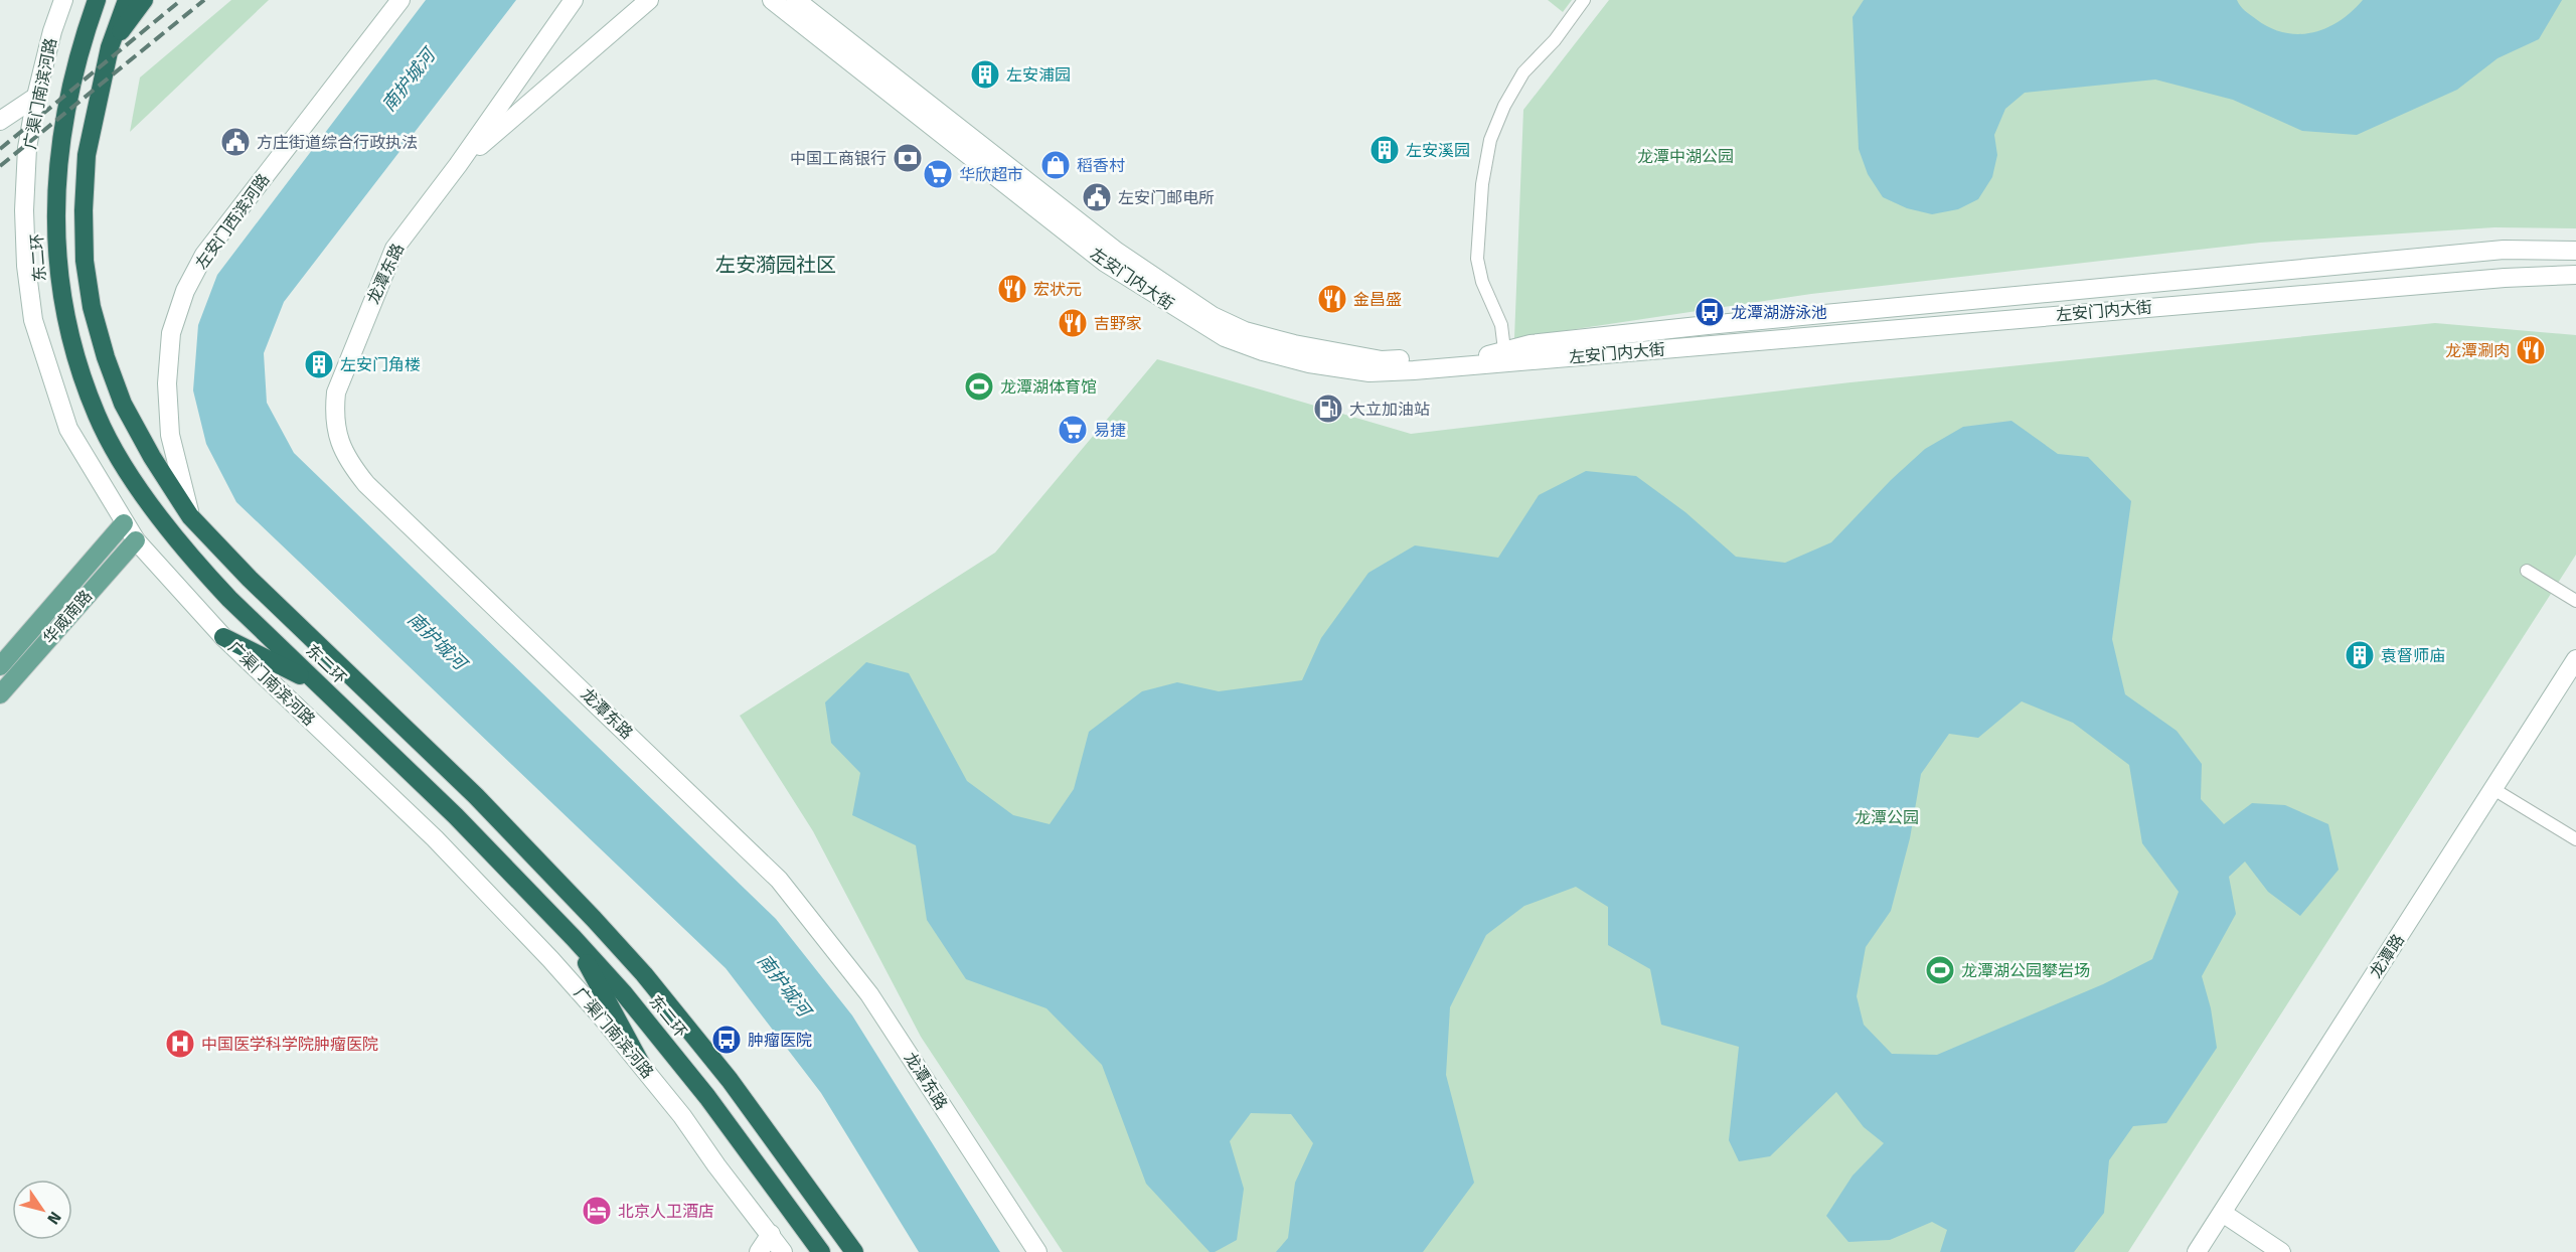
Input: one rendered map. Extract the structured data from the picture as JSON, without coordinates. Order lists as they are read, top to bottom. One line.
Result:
{"streets":{"highway":["东二环"],"main road":["华威南路"],"street":["广渠门南滨河路","左安门西滨河路","龙潭东路","左安门内大街","龙潭路"]},"crossings":[["广渠门南滨河路","华威南路"],["左安门西滨河路","东二环"]],"districts":["左安漪园社区"],"water":["南护城河"],"parks":["龙潭中湖公园","龙潭公园"],"places":{"building":["左安浦园","左安溪园","左安门角楼","袁督师庙"],"public building":["方庄街道综合行政执法","左安门邮电所"],"bank":["中国工商银行"],"shop":["稻香村"],"supermarket":["华欣超市","易捷"],"restaurant":["宏状元","金昌盛","吉野家","龙潭涮肉"],"bus stop":["龙潭湖游泳池","肿瘤医院"],"sports":["龙潭湖体育馆","龙潭湖公园攀岩场"],"fuel station":["大立加油站"],"hospital":["中国医学科学院肿瘤医院"],"hotel":["北京人卫酒店"]},"north":"bottom right"}
